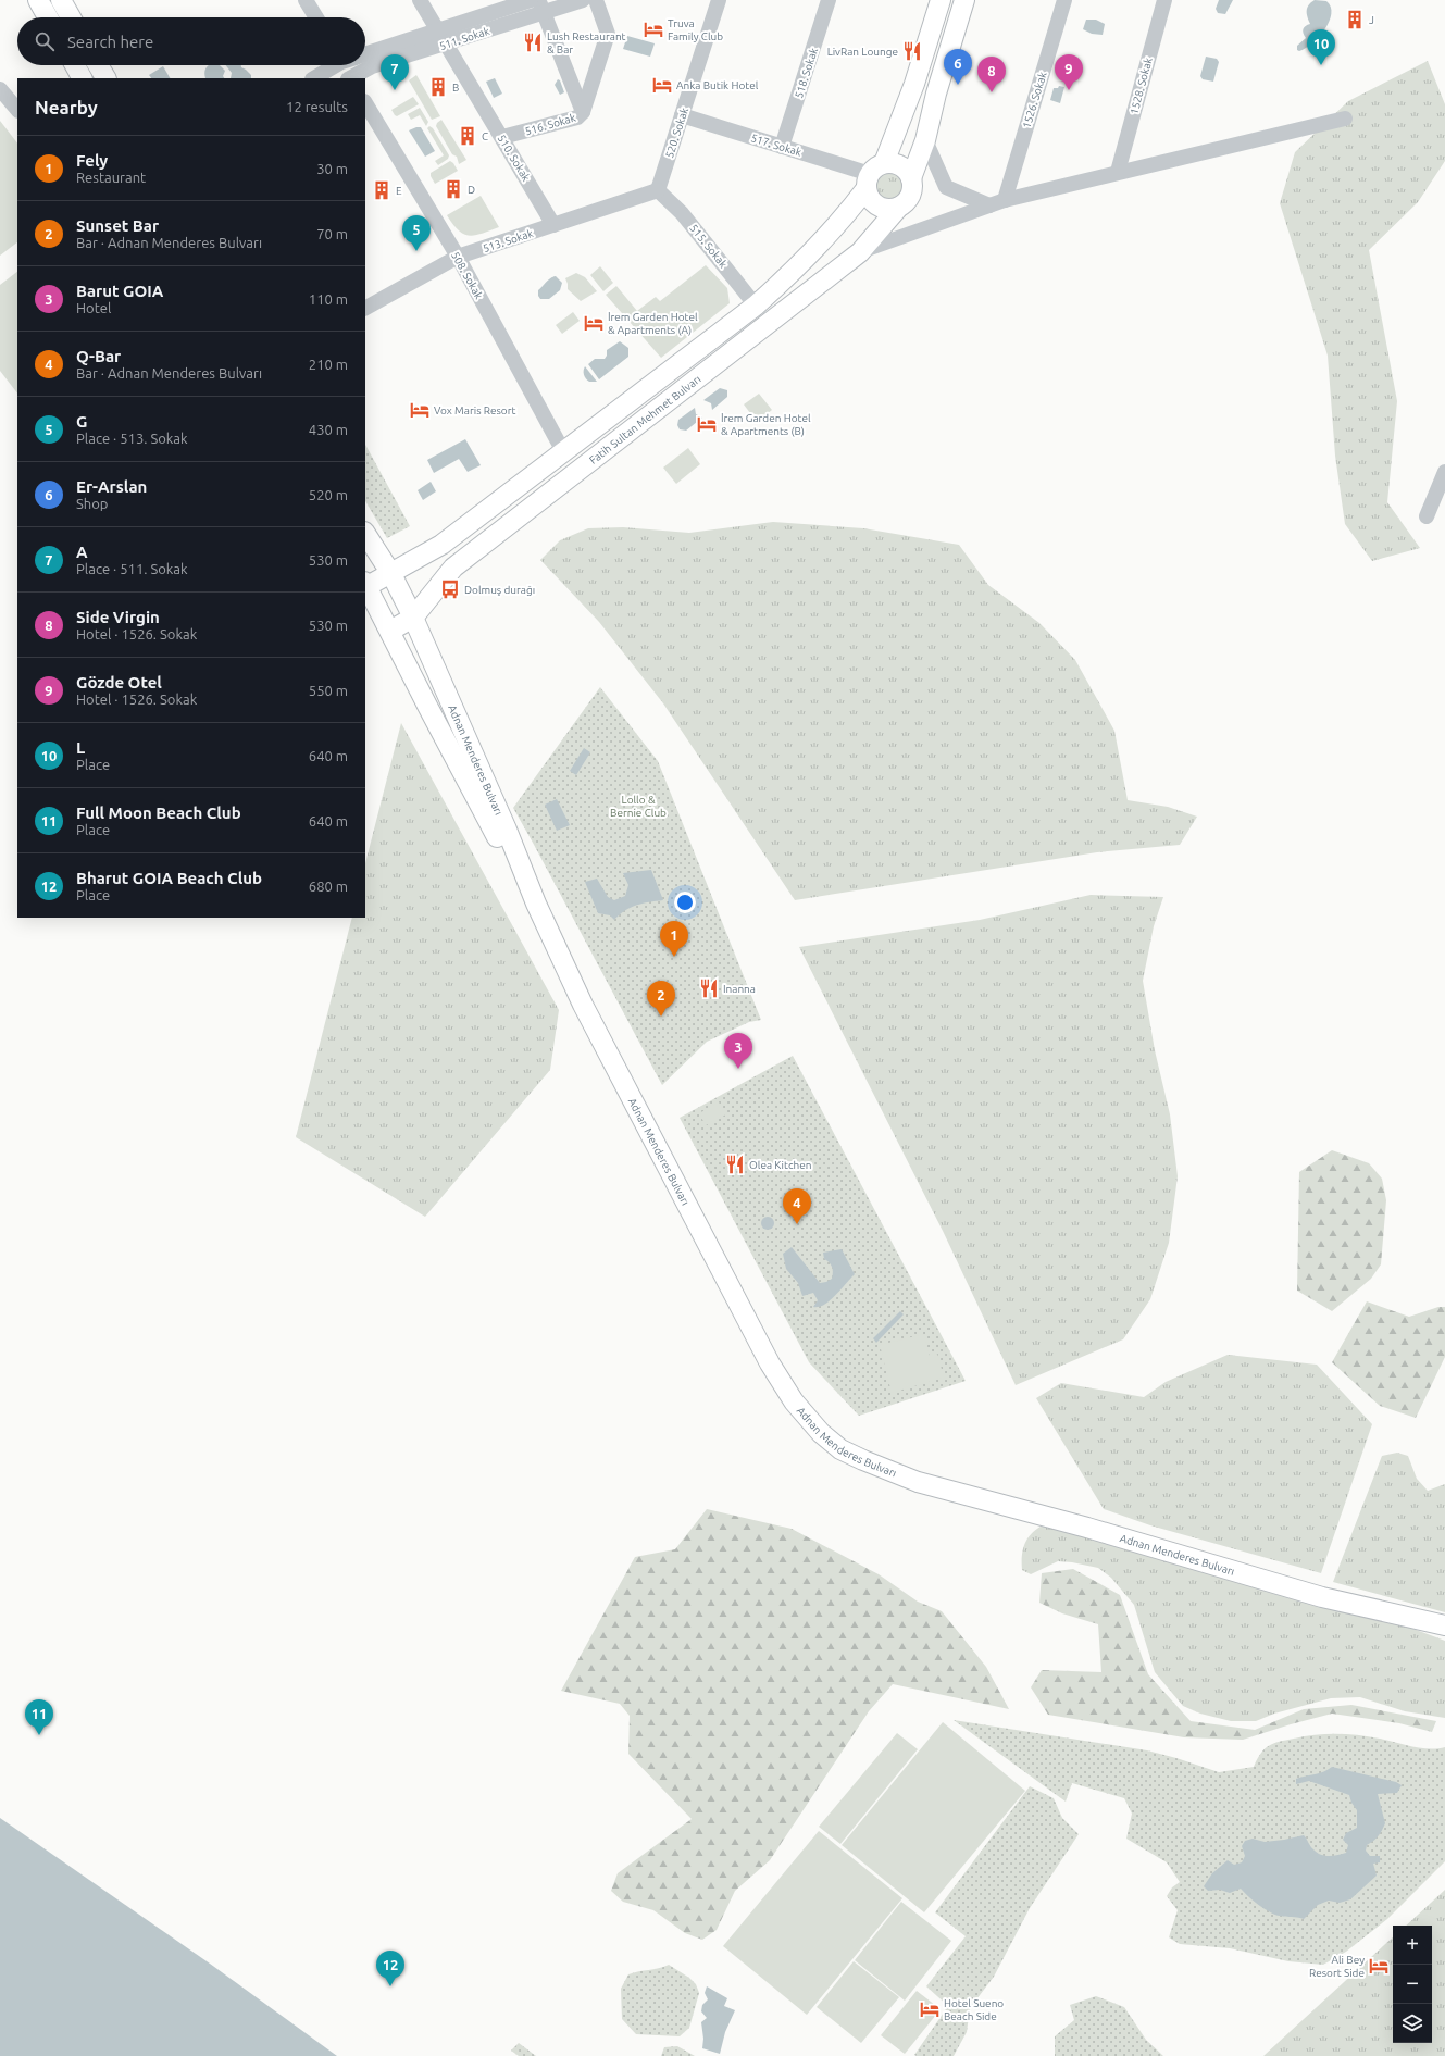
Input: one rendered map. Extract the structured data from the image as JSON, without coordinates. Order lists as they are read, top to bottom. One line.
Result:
{"streets":{"main road":["Fatih Sultan Mehmet Bulvarı","Adnan Menderes Bulvarı"],"street":["511. Sokak","518. Sokak","1528. Sokak","1526. Sokak","516. Sokak","520. Sokak","517. Sokak","510. Sokak","513. Sokak","515. Sokak","508. Sokak"]},"crossings":[["511. Sokak","510. Sokak"],["518. Sokak","517. Sokak"],["516. Sokak","510. Sokak"],["520. Sokak","517. Sokak"],["520. Sokak","513. Sokak"],["520. Sokak","515. Sokak"],["517. Sokak","Fatih Sultan Mehmet Bulvarı"],["510. Sokak","513. Sokak"],["513. Sokak","515. Sokak"],["513. Sokak","508. Sokak"],["515. Sokak","Fatih Sultan Mehmet Bulvarı"],["508. Sokak","Fatih Sultan Mehmet Bulvarı"],["Fatih Sultan Mehmet Bulvarı","Adnan Menderes Bulvarı"]],"parks":["Lollo & Bernie Club"],"places":{"building":["J","B","C","D","E"],"hotel":["Truva Family Club","Anka Butik Hotel","İrem Garden Hotel & Apartments (A)","Vox Maris Resort","İrem Garden Hotel & Apartments (B)","Ali Bey Resort Side","Hotel Sueno Beach Side"],"restaurant":["Lush Restaurant & Bar","LivRan Lounge","Inanna","Olea Kitchen"],"bus stop":["Dolmuş durağı"]},"page":{"search":"Search here","pins":["10","6","7","9","8","5","1","2","3","4","11","12"],"heading":["Nearby","12 results"],"list":[{"mark":"1","name":"Fely","note":"Restaurant","value":"30 m"},{"mark":"2","name":"Sunset Bar","note":"Bar · Adnan Menderes Bulvarı","value":"70 m"},{"mark":"3","name":"Barut GOIA","note":"Hotel","value":"110 m"},{"mark":"4","name":"Q-Bar","note":"Bar · Adnan Menderes Bulvarı","value":"210 m"},{"mark":"5","name":"G","note":"Place · 513. Sokak","value":"430 m"},{"mark":"6","name":"Er-Arslan","note":"Shop","value":"520 m"},{"mark":"7","name":"A","note":"Place · 511. Sokak","value":"530 m"},{"mark":"8","name":"Side Virgin","note":"Hotel · 1526. Sokak","value":"530 m"},{"mark":"9","name":"Gözde Otel","note":"Hotel · 1526. Sokak","value":"550 m"},{"mark":"10","name":"L","note":"Place","value":"640 m"},{"mark":"11","name":"Full Moon Beach Club","note":"Place","value":"640 m"},{"mark":"12","name":"Bharut GOIA Beach Club","note":"Place","value":"680 m"}],"map_buttons":["+","−"]}}
